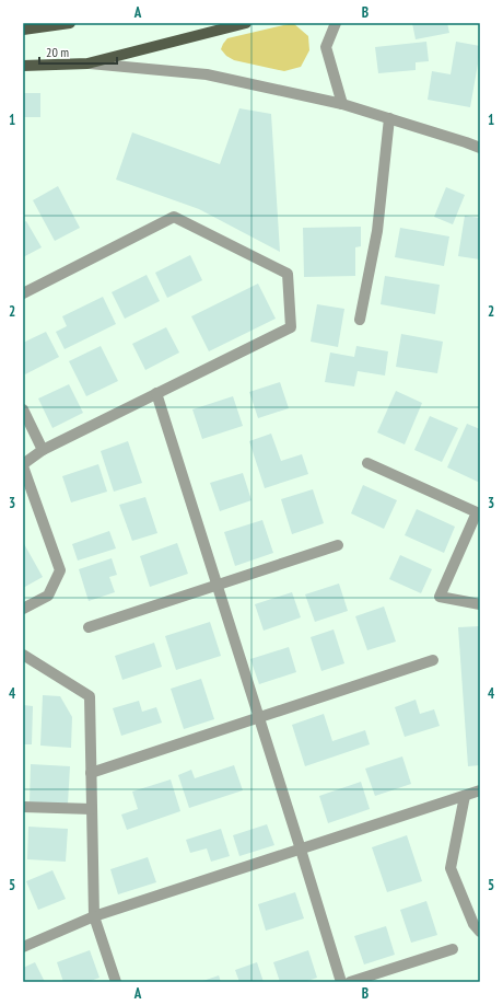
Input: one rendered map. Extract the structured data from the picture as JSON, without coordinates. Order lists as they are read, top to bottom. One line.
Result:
{"scale_bar":"20 m","grid":{"columns":["A","B"],"rows":["1","2","3","4","5"]}}
